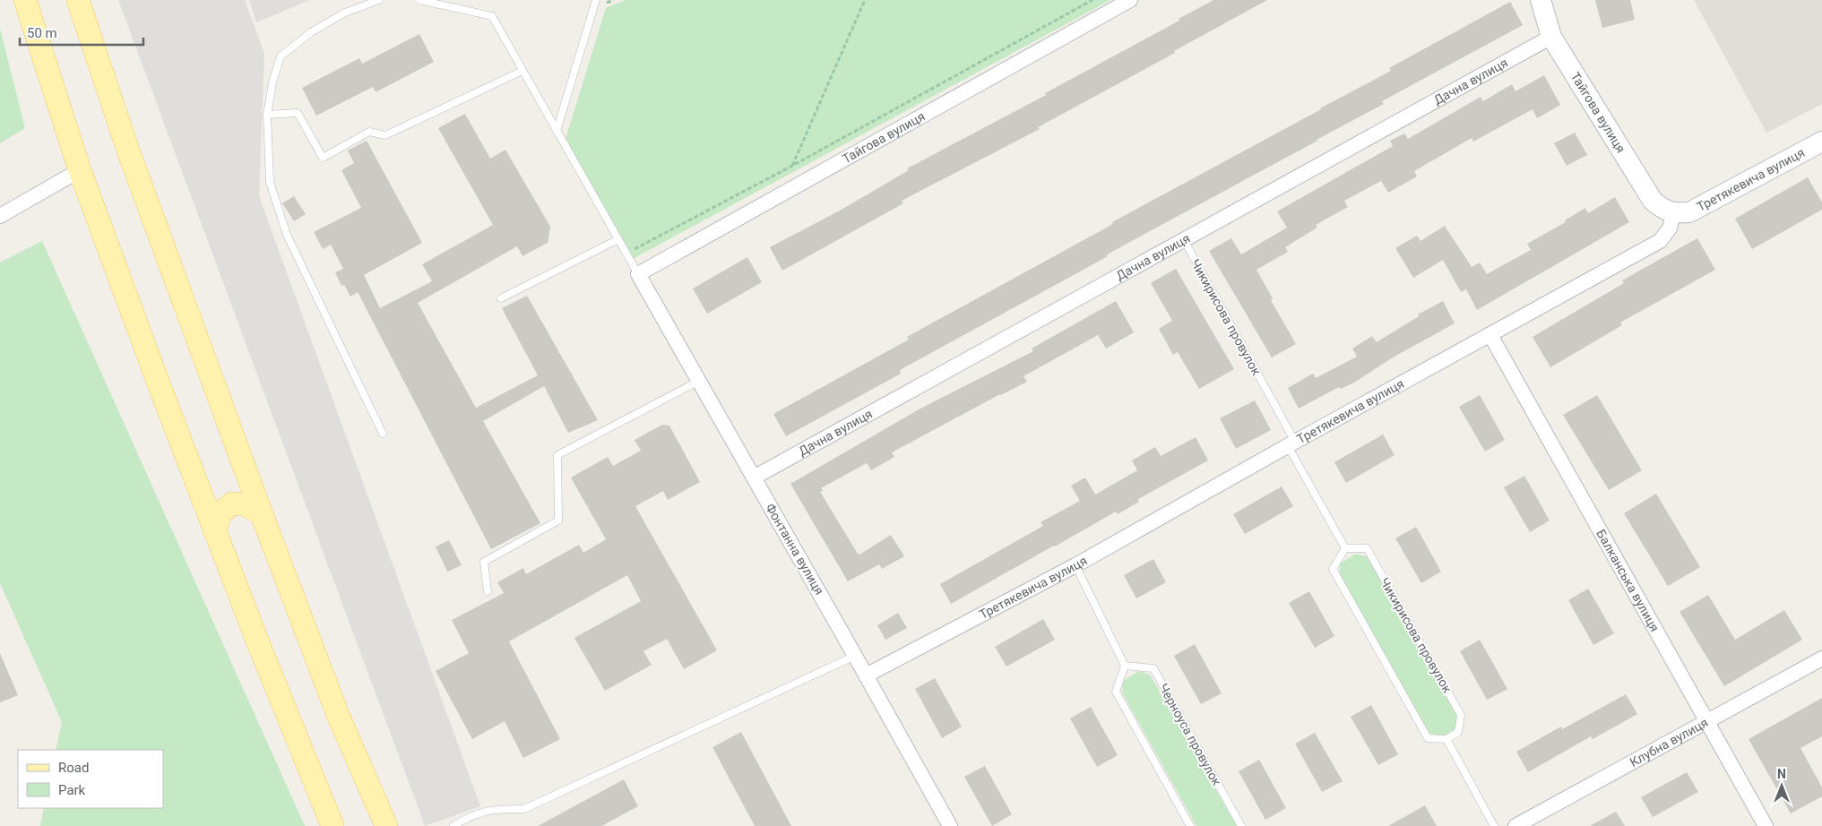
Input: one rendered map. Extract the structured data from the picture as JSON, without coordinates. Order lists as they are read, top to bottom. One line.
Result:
{"streets":{"street":["Дачна вулиця","Тайгова вулиця","Третякевича вулиця","Фонтанна вулиця","Балканська вулиця","Клубна вулиця"],"lane":["Чикирисова провулок","Черноуса провулок"]},"crossings":[["Дачна вулиця","Тайгова вулиця"],["Дачна вулиця","Чикирисова провулок"],["Дачна вулиця","Фонтанна вулиця"],["Тайгова вулиця","Третякевича вулиця"],["Тайгова вулиця","Фонтанна вулиця"],["Третякевича вулиця","Чикирисова провулок"],["Третякевича вулиця","Фонтанна вулиця"],["Третякевича вулиця","Балканська вулиця"],["Балканська вулиця","Клубна вулиця"]],"legend":["Road","Park"],"scale_bar":"50 m","north":"top"}
